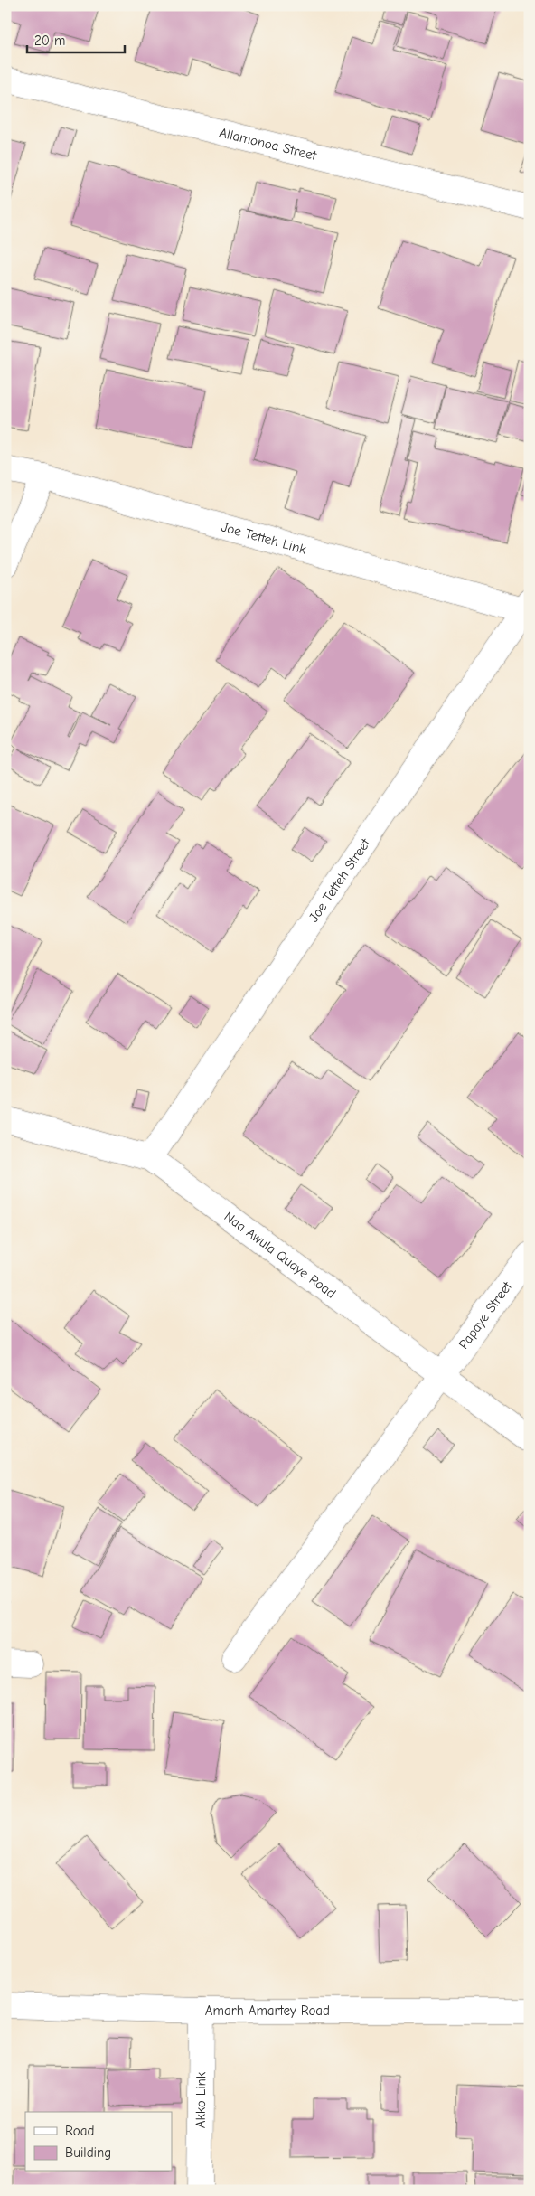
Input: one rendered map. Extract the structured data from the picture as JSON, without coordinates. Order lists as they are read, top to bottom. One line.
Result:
{"streets":{"street":["Allamonoa Street","Joe Tetteh Link","Joe Tetteh Street","Naa Awula Quaye Road","Papaye Street","Amarh Amartey Road","Akko Link"]},"crossings":[["Joe Tetteh Link","Joe Tetteh Street"],["Joe Tetteh Street","Naa Awula Quaye Road"],["Naa Awula Quaye Road","Papaye Street"],["Amarh Amartey Road","Akko Link"]],"legend":["Road","Building"],"scale_bar":"20 m"}
